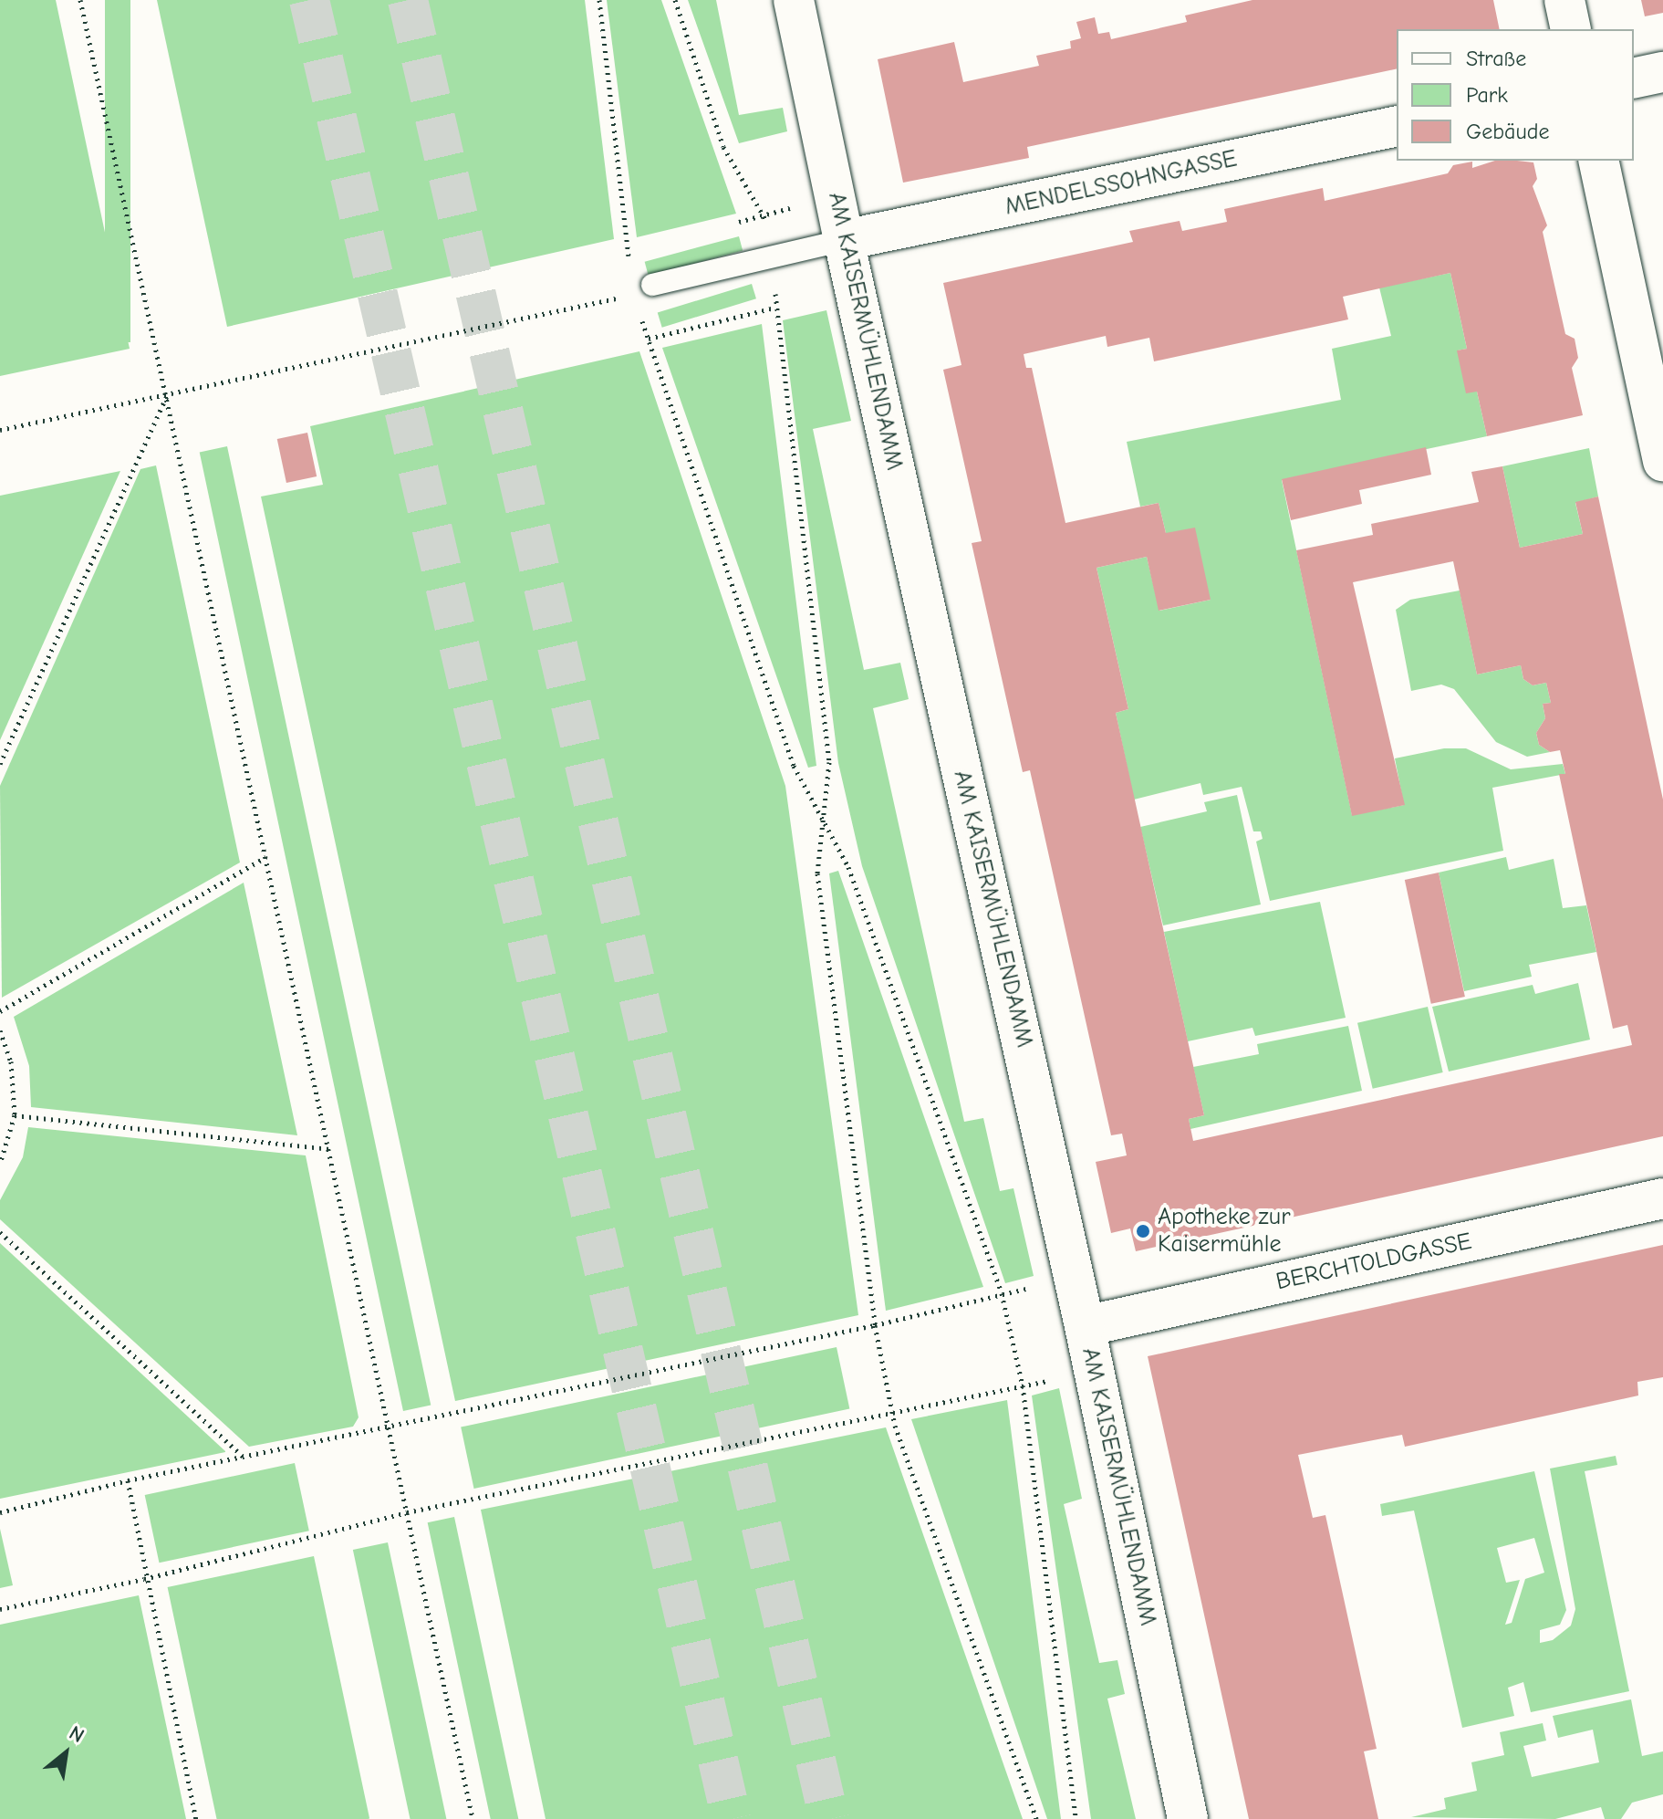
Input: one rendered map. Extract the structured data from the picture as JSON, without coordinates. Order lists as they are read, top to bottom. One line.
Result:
{"streets":{"street":["MENDELSSOHNGASSE","AM KAISERMÜHLENDAMM","BERCHTOLDGASSE"]},"crossings":[["MENDELSSOHNGASSE","AM KAISERMÜHLENDAMM"],["AM KAISERMÜHLENDAMM","BERCHTOLDGASSE"]],"places":["Apotheke zur Kaisermühle"],"legend":["Straße","Park","Gebäude"],"north":"top right"}
